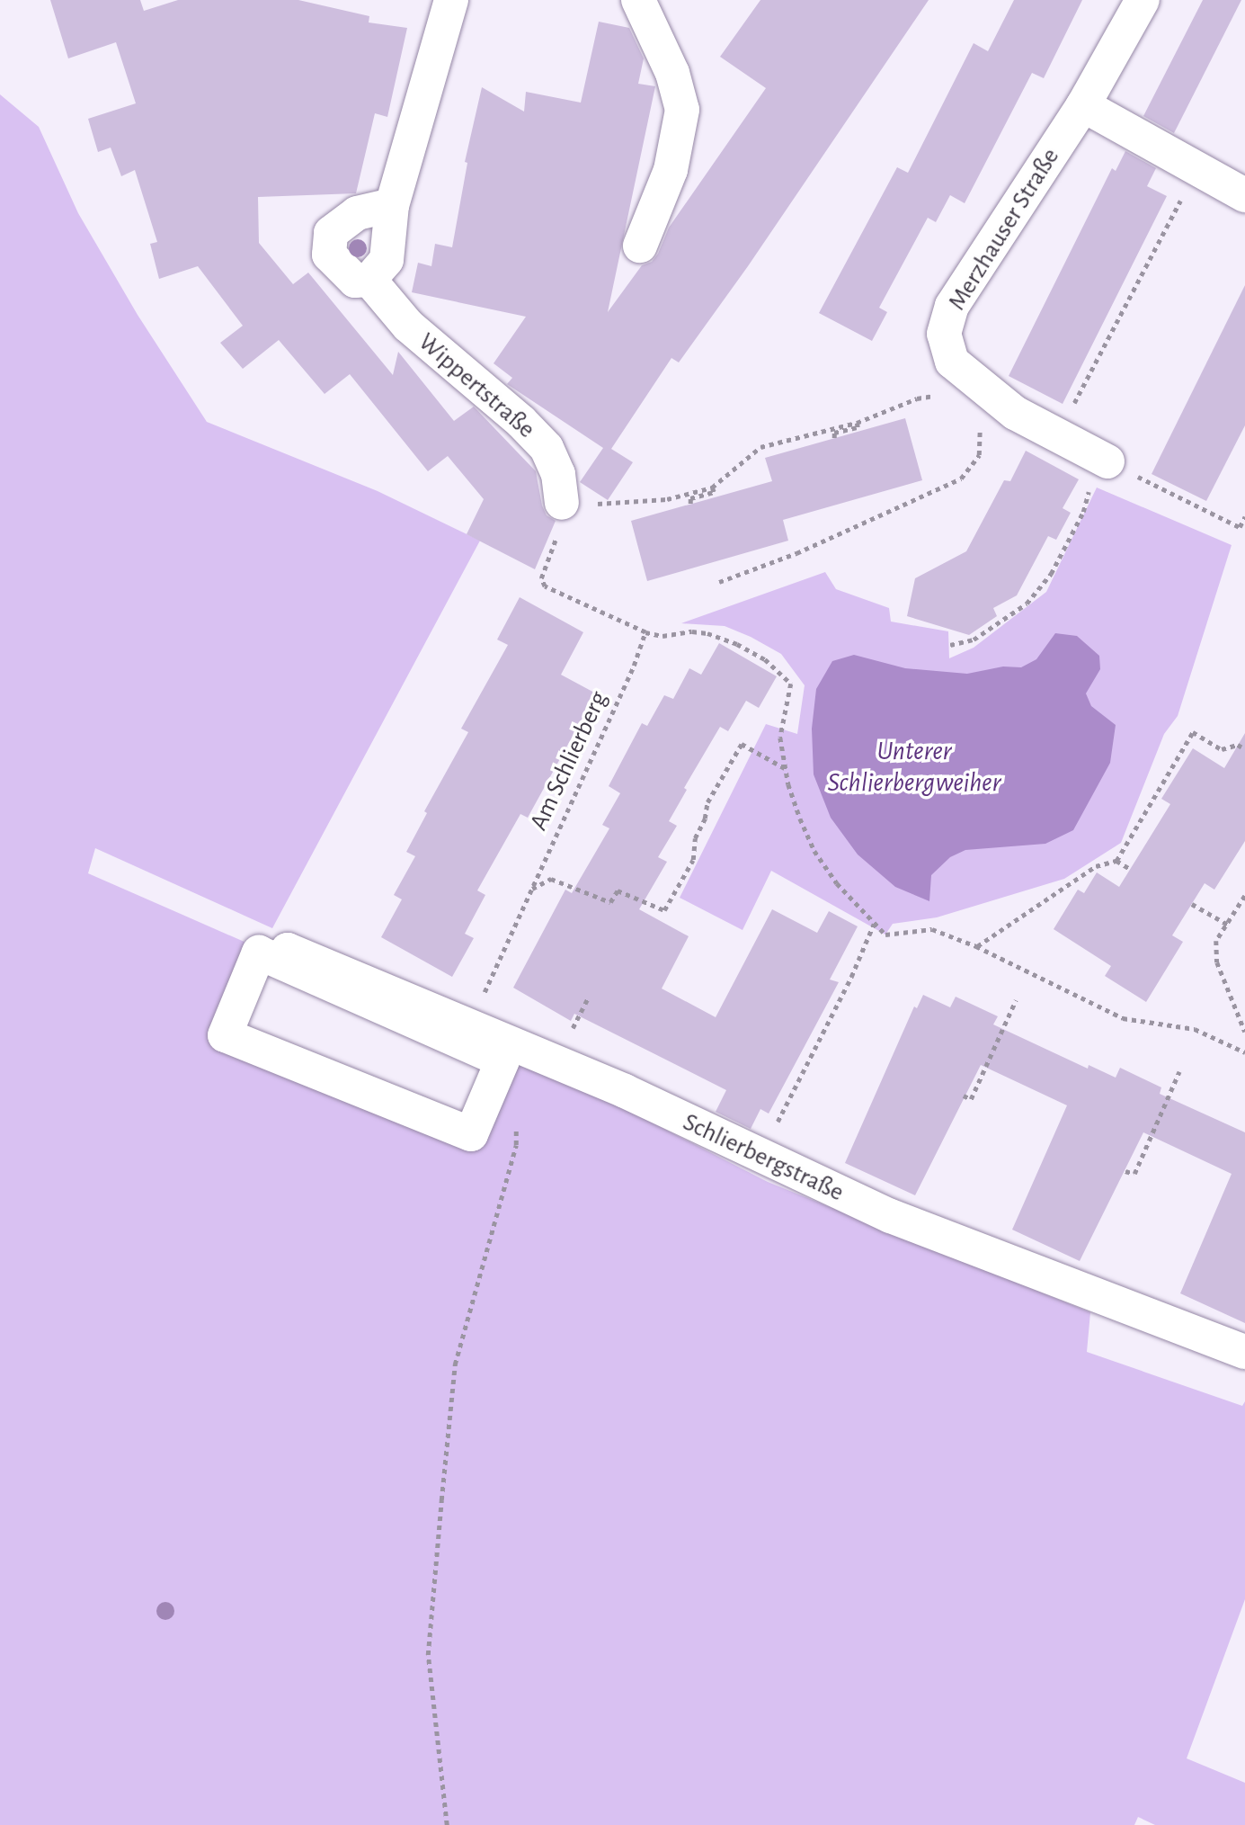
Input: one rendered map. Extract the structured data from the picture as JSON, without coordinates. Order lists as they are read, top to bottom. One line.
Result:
{"streets":{"street":["Merzhauser Straße","Wippertstraße","Schlierbergstraße"],"path":["Am Schlierberg"]},"crossings":[["Am Schlierberg","Schlierbergstraße"]],"water":["Unterer Schlierbergweiher"]}
